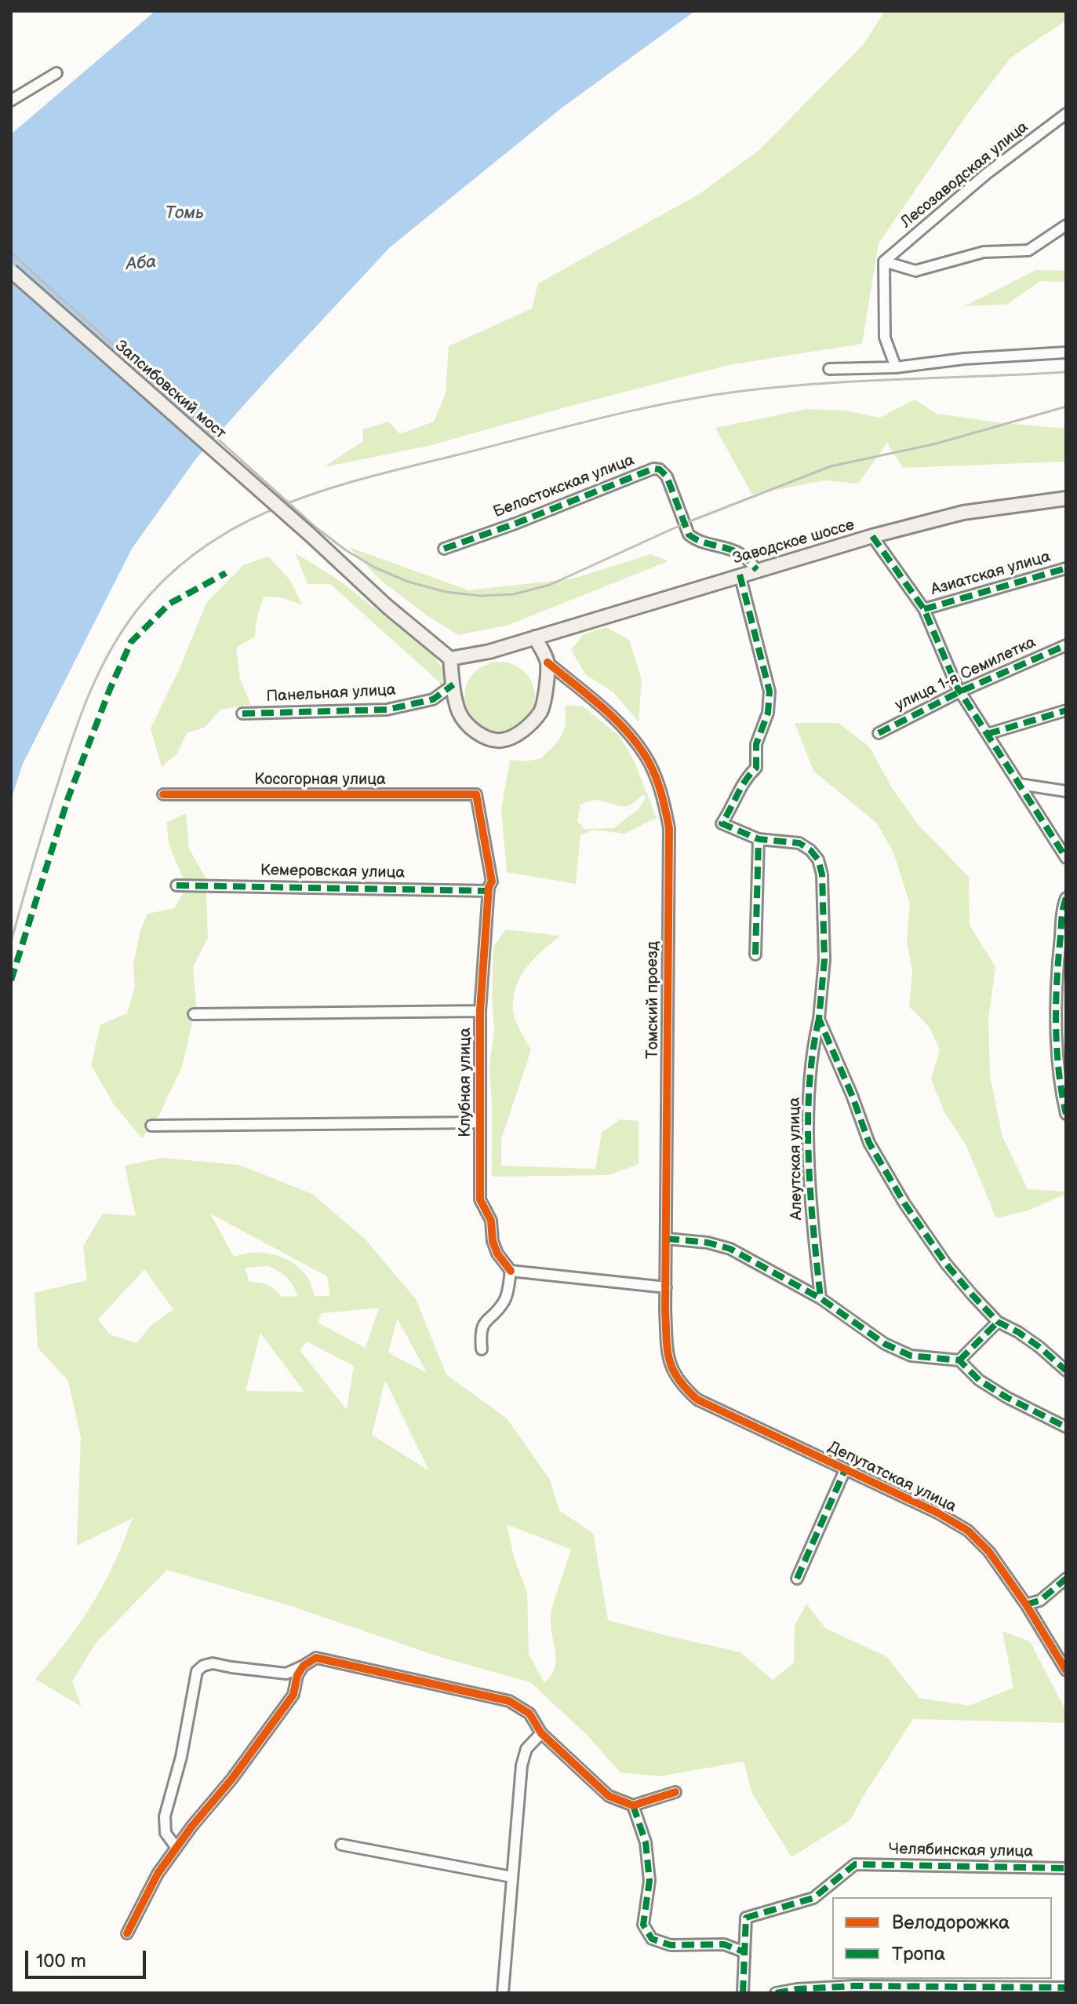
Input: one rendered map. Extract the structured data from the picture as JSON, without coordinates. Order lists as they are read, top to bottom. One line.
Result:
{"streets":{"main road":["Запсибовский мост","Заводское шоссе"],"street":["Лесозаводская улица","Белостокская улица","Азиатская улица","улица 1-я Семилетка","Панельная улица","Косогорная улица","Кемеровская улица","Томский проезд","Клубная улица","Алеутская улица","Депутатская улица","Челябинская улица"]},"crossings":[["Запсибовский мост","Заводское шоссе"],["Запсибовский мост","Панельная улица"],["Запсибовский мост","Томский проезд"],["Белостокская улица","Заводское шоссе"],["Заводское шоссе","Панельная улица"],["Заводское шоссе","Томский проезд"],["Заводское шоссе","Алеутская улица"],["Панельная улица","Томский проезд"],["Косогорная улица","Клубная улица"],["Кемеровская улица","Клубная улица"],["Томский проезд","Депутатская улица"]],"water":["Томь","Аба"],"legend":["Велодорожка","Тропа"],"scale_bar":"100 m"}
